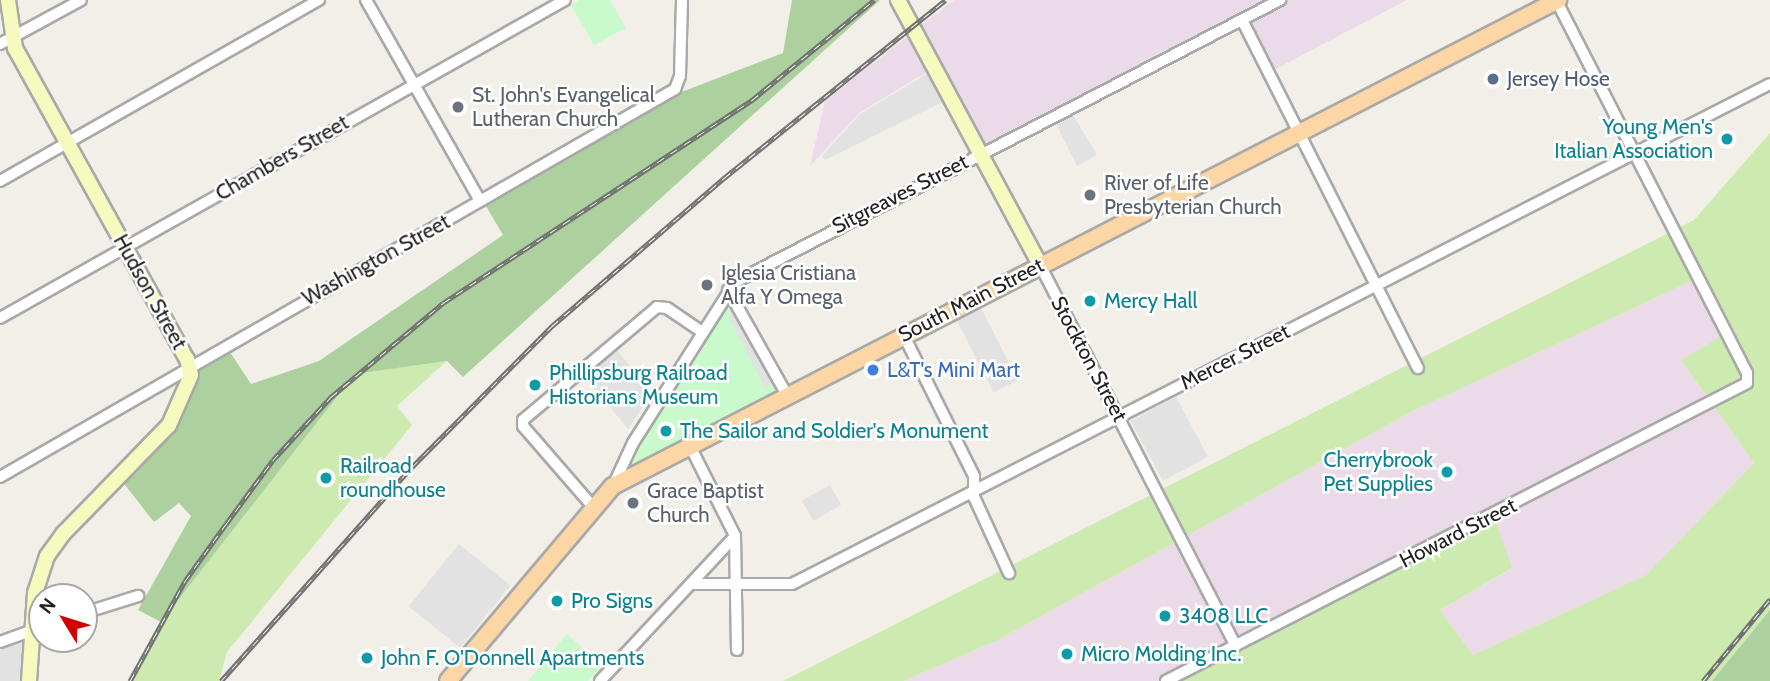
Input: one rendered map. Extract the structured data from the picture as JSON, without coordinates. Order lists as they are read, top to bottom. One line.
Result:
{"streets":{"main road":["South Main Street"],"street":["Chambers Street","Sitgreaves Street","Washington Street","Hudson Street","Mercer Street","Stockton Street","Howard Street"]},"crossings":[["Chambers Street","Hudson Street"],["Sitgreaves Street","South Main Street"],["Sitgreaves Street","Stockton Street"],["Washington Street","Hudson Street"],["South Main Street","Stockton Street"],["Mercer Street","Stockton Street"],["Mercer Street","Howard Street"],["Stockton Street","Howard Street"]],"places":["Jersey Hose","St. John's Evangelical Lutheran Church","Young Men's Italian Association","River of Life Presbyterian Church","Iglesia Cristiana Alfa Y Omega","Mercy Hall","L&T's Mini Mart","Phillipsburg Railroad Historians Museum","The Sailor and Soldier's Monument","Cherrybrook Pet Supplies","Railroad roundhouse","Grace Baptist Church","Pro Signs","3408 LLC","Micro Molding Inc.","John F. O'Donnell Apartments"],"north":"top left"}
